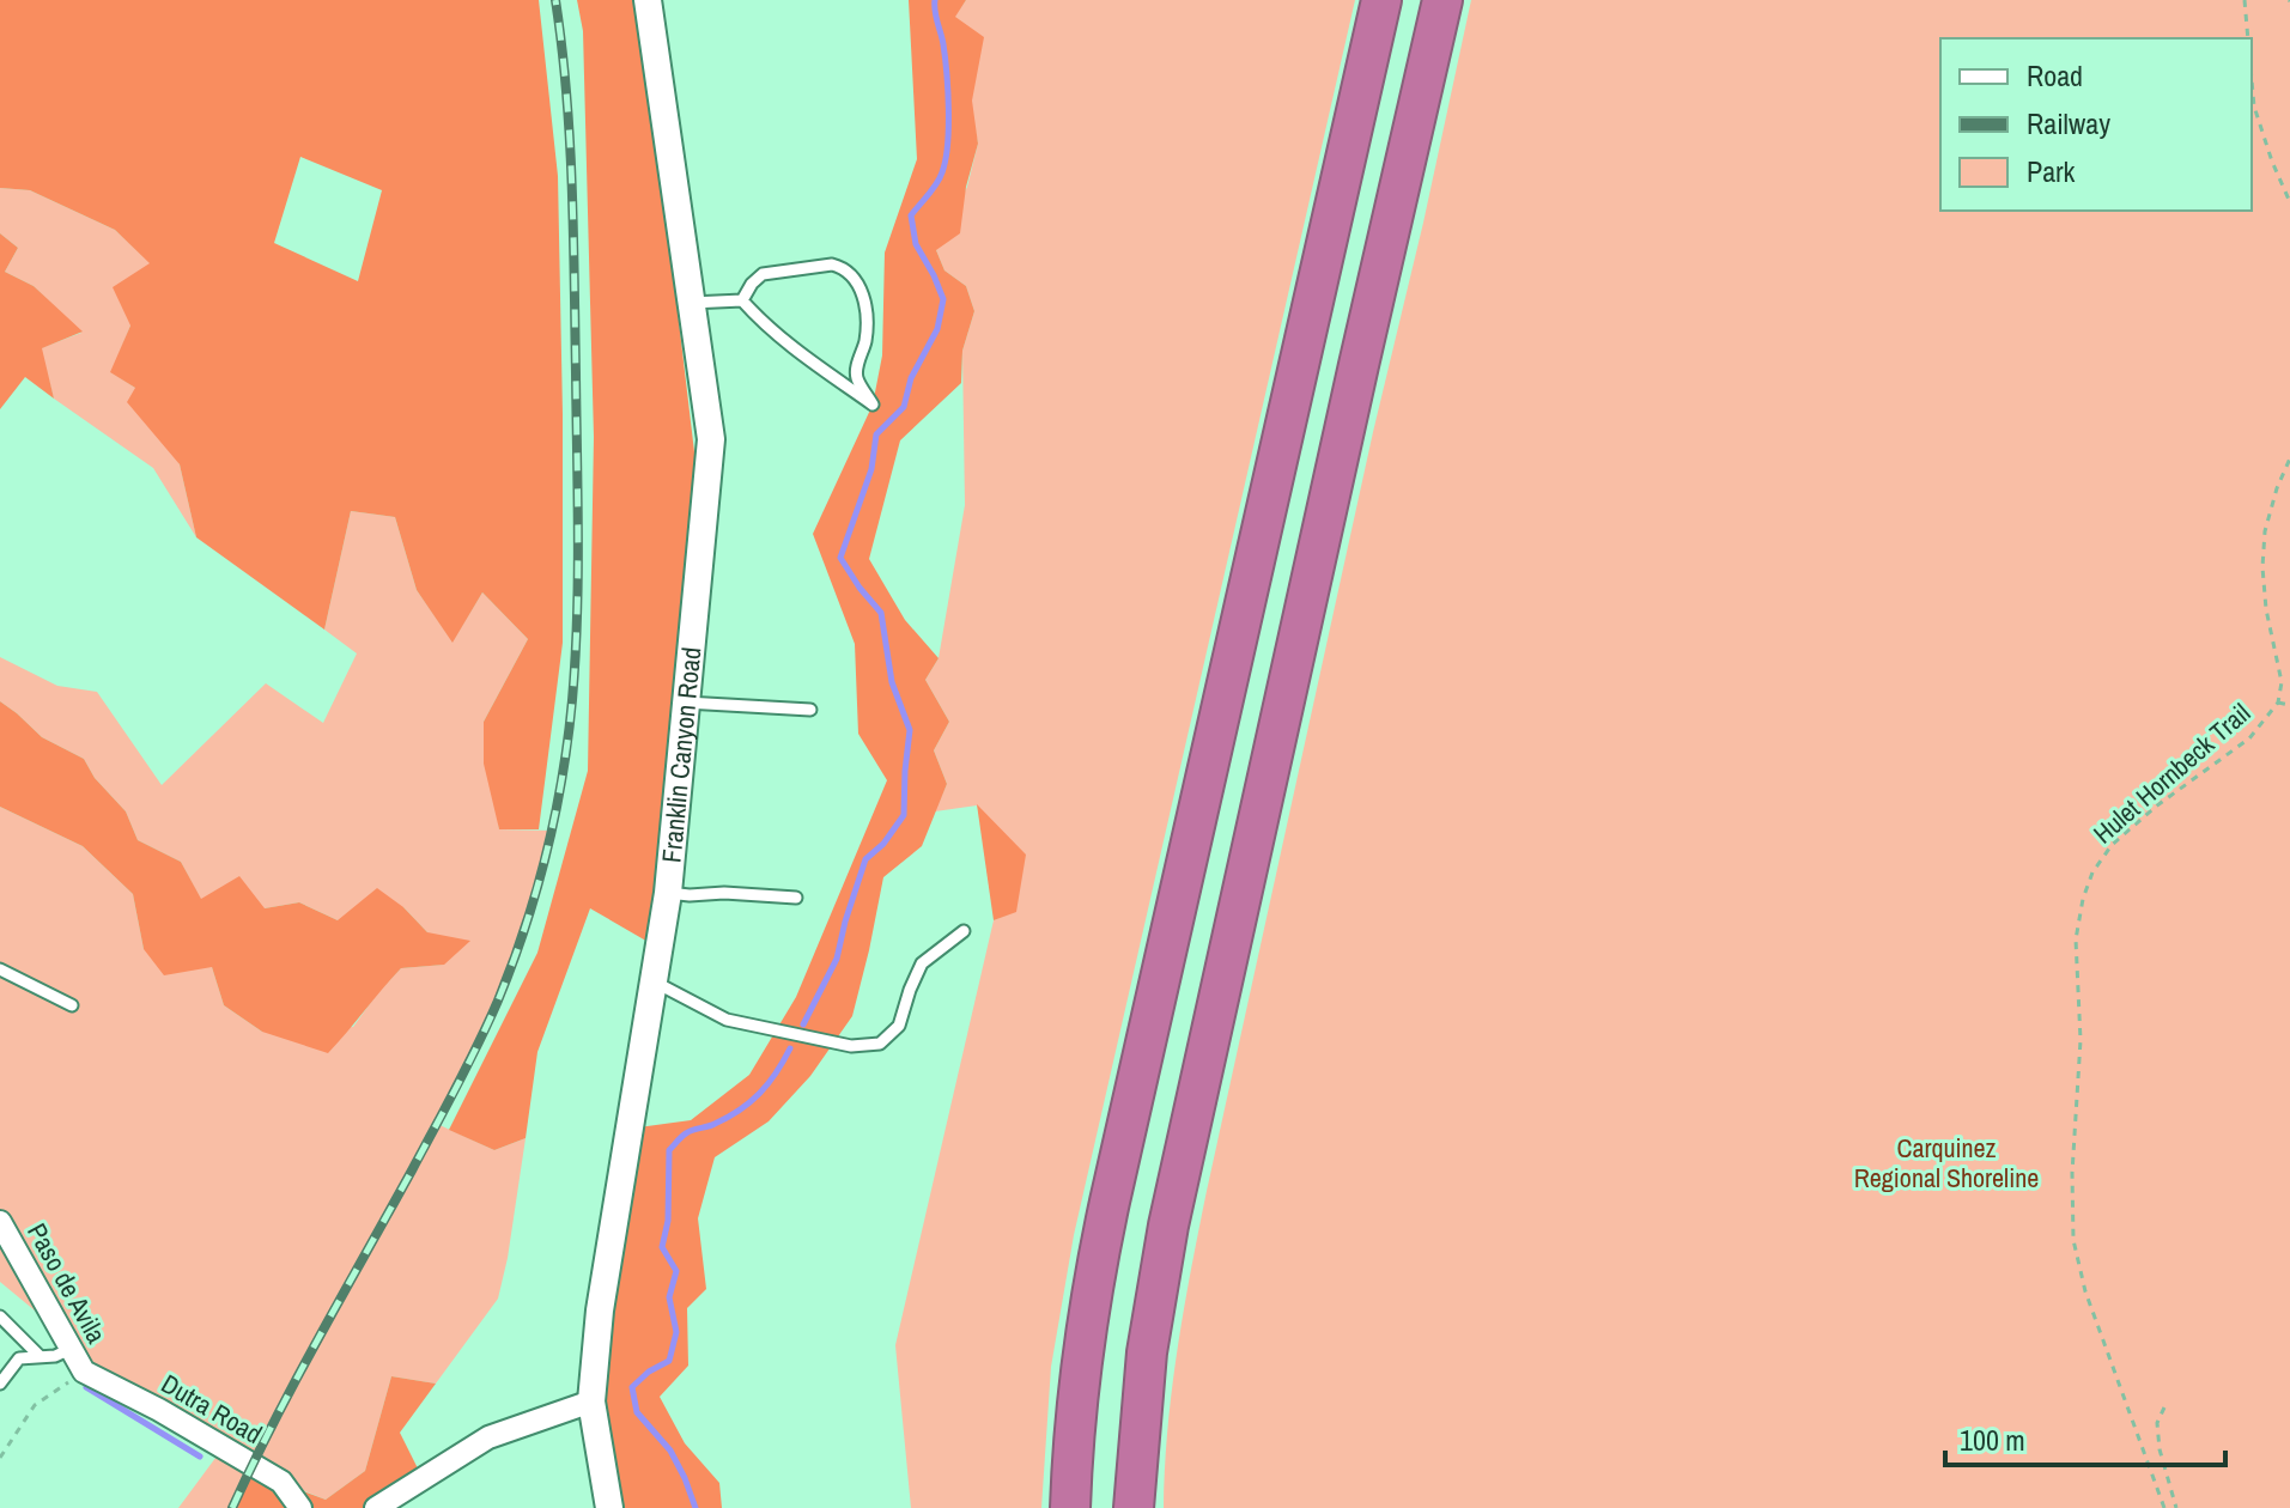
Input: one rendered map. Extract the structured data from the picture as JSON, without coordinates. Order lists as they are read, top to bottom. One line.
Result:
{"streets":{"street":["Franklin Canyon Road","Paso de Avila","Dutra Road"],"path":["Hulet Hornbeck Trail"]},"crossings":[["Paso de Avila","Dutra Road"]],"parks":["Carquinez Regional Shoreline"],"legend":["Road","Railway","Park"],"scale_bar":"100 m"}
